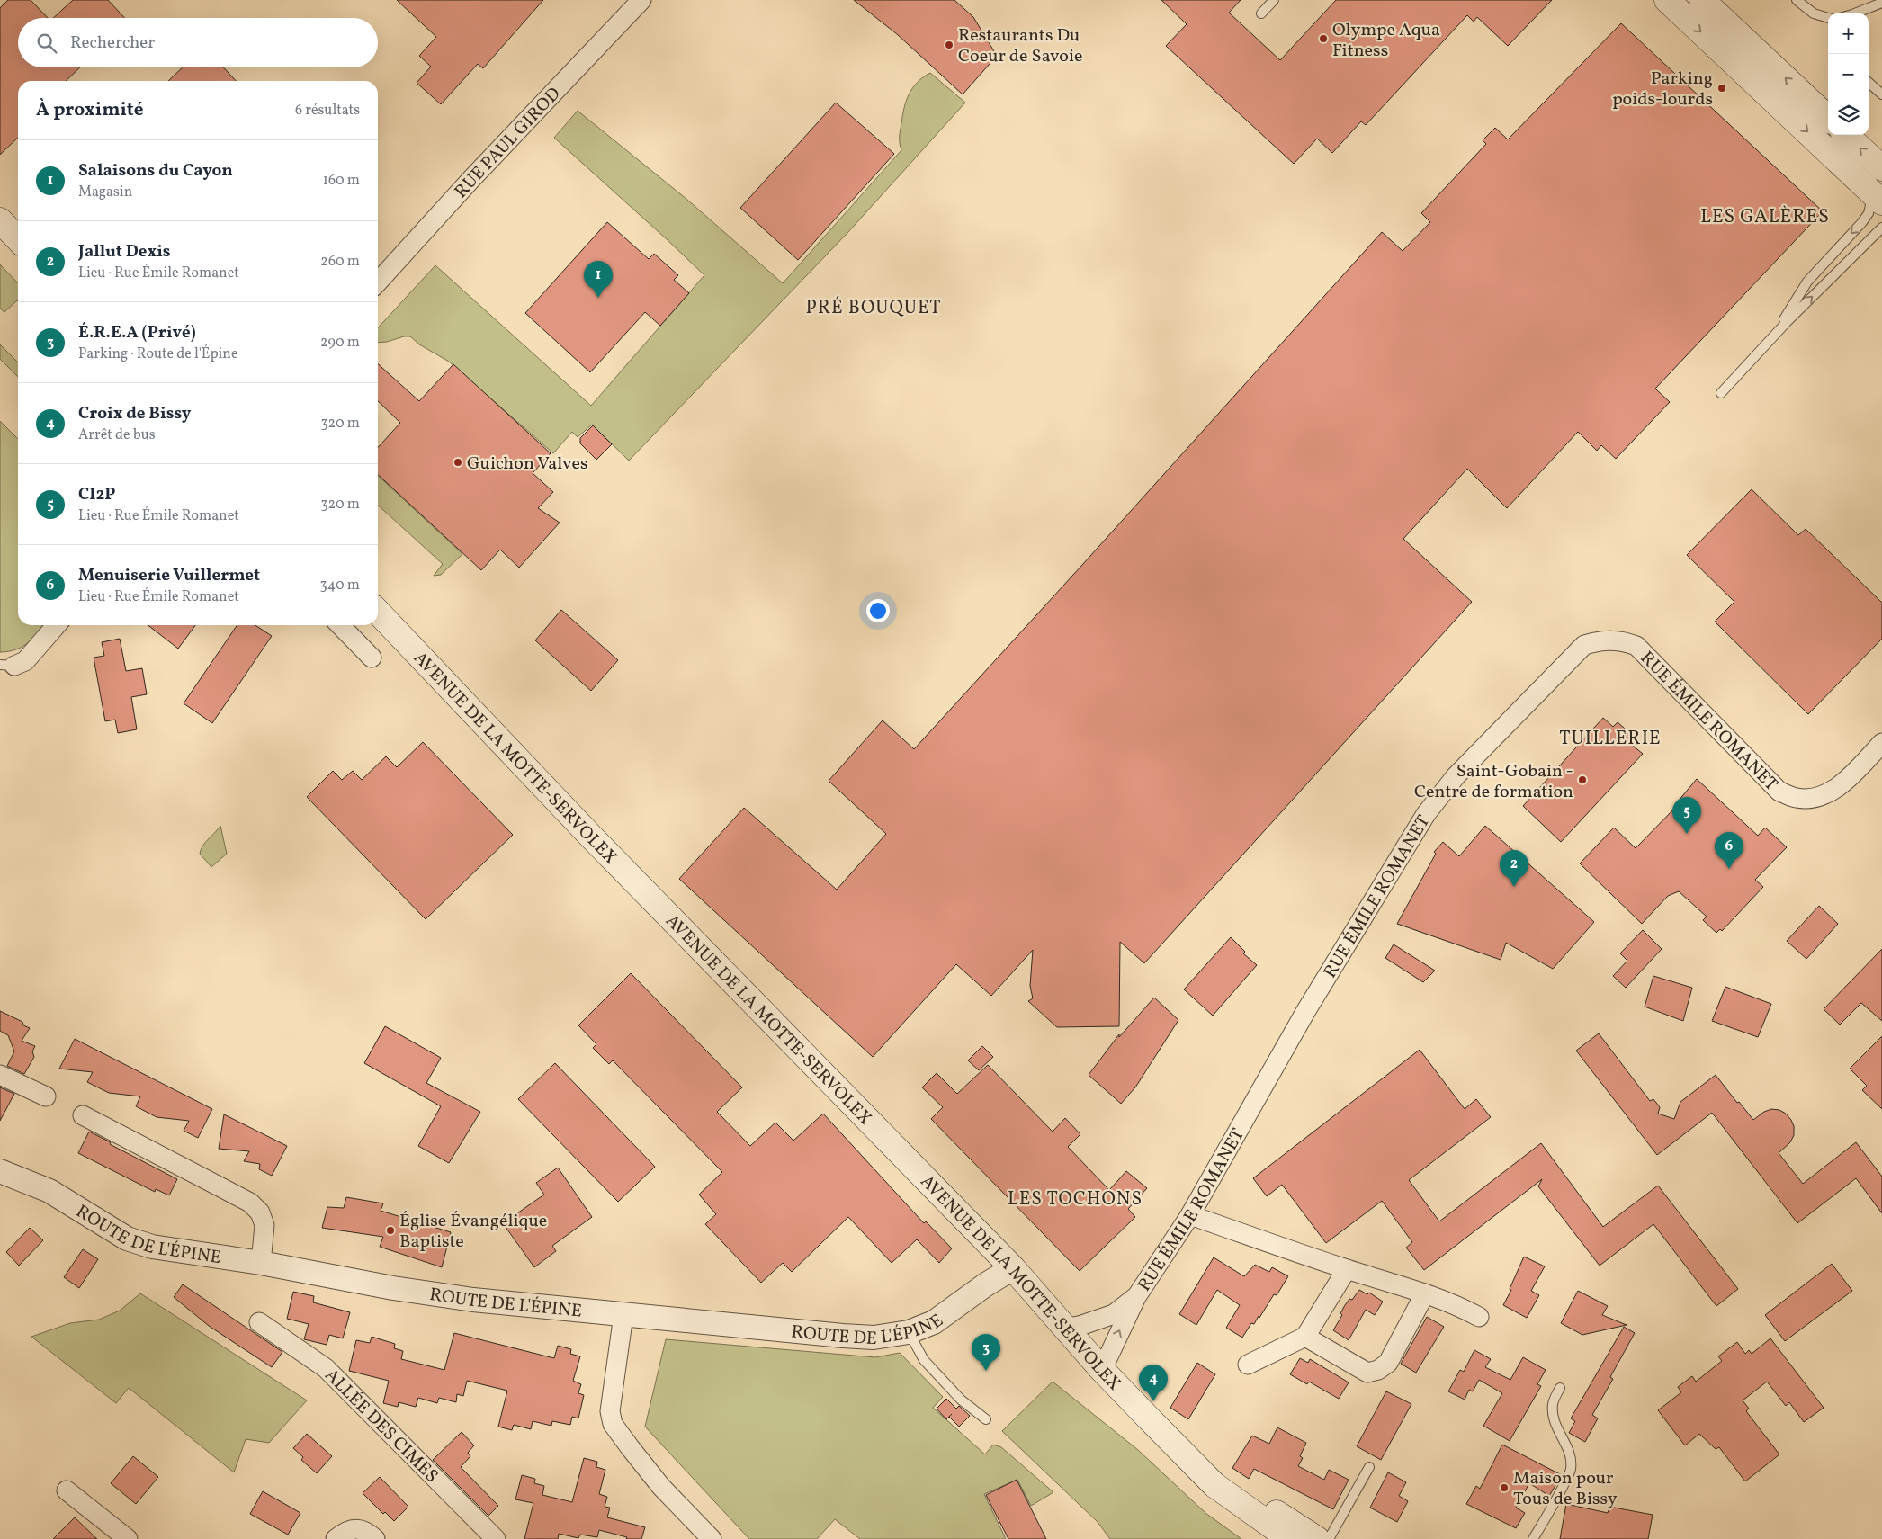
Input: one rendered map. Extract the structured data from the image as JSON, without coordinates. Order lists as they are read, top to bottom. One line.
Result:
{"streets":{"main road":["AVENUE DE LA MOTTE-SERVOLEX"],"street":["RUE PAUL GIROD","RUE ÉMILE ROMANET","ROUTE DE L'ÉPINE","ALLÉE DES CIMES"]},"crossings":[["RUE ÉMILE ROMANET","AVENUE DE LA MOTTE-SERVOLEX"],["AVENUE DE LA MOTTE-SERVOLEX","ROUTE DE L'ÉPINE"]],"districts":["LES GALÈRES","PRÉ BOUQUET","TUILLERIE","LES TOCHONS"],"places":["Olympe Aqua Fitness","Restaurants Du Coeur de Savoie","Parking poids-lourds","Guichon Valves","Saint-Gobain - Centre de formation","Église Évangélique Baptiste","Maison pour Tous de Bissy"],"page":{"map_buttons":["+","−"],"search":"Rechercher","heading":["À proximité","6 résultats"],"list":[{"mark":"1","name":"Salaisons du Cayon","note":"Magasin","value":"160 m"},{"mark":"2","name":"Jallut Dexis","note":"Lieu · Rue Émile Romanet","value":"260 m"},{"mark":"3","name":"É.R.E.A (Privé)","note":"Parking · Route de l'Épine","value":"290 m"},{"mark":"4","name":"Croix de Bissy","note":"Arrêt de bus","value":"320 m"},{"mark":"5","name":"CI2P","note":"Lieu · Rue Émile Romanet","value":"320 m"},{"mark":"6","name":"Menuiserie Vuillermet","note":"Lieu · Rue Émile Romanet","value":"340 m"}],"pins":["1","5","6","2","3","4"]}}
